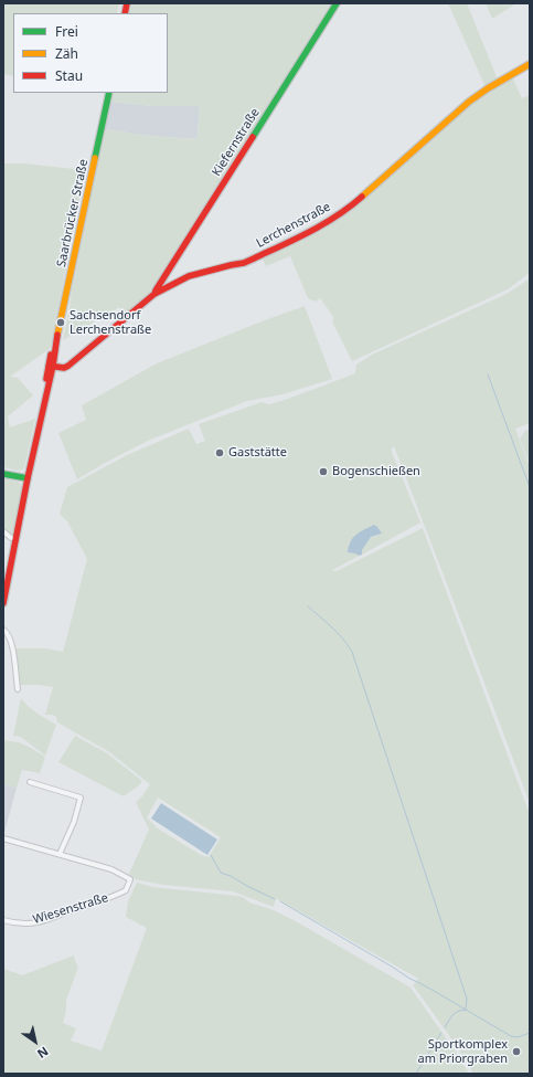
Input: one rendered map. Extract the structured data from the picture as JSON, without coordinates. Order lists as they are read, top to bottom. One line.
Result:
{"streets":{"street":["Kiefernstraße","Saarbrücker Straße","Lerchenstraße","Wiesenstraße"]},"crossings":[["Kiefernstraße","Lerchenstraße"],["Saarbrücker Straße","Lerchenstraße"]],"places":["Sachsendorf Lerchenstraße","Gaststätte","Bogenschießen","Sportkomplex am Priorgraben"],"legend":["Frei","Zäh","Stau"],"north":"bottom right"}
